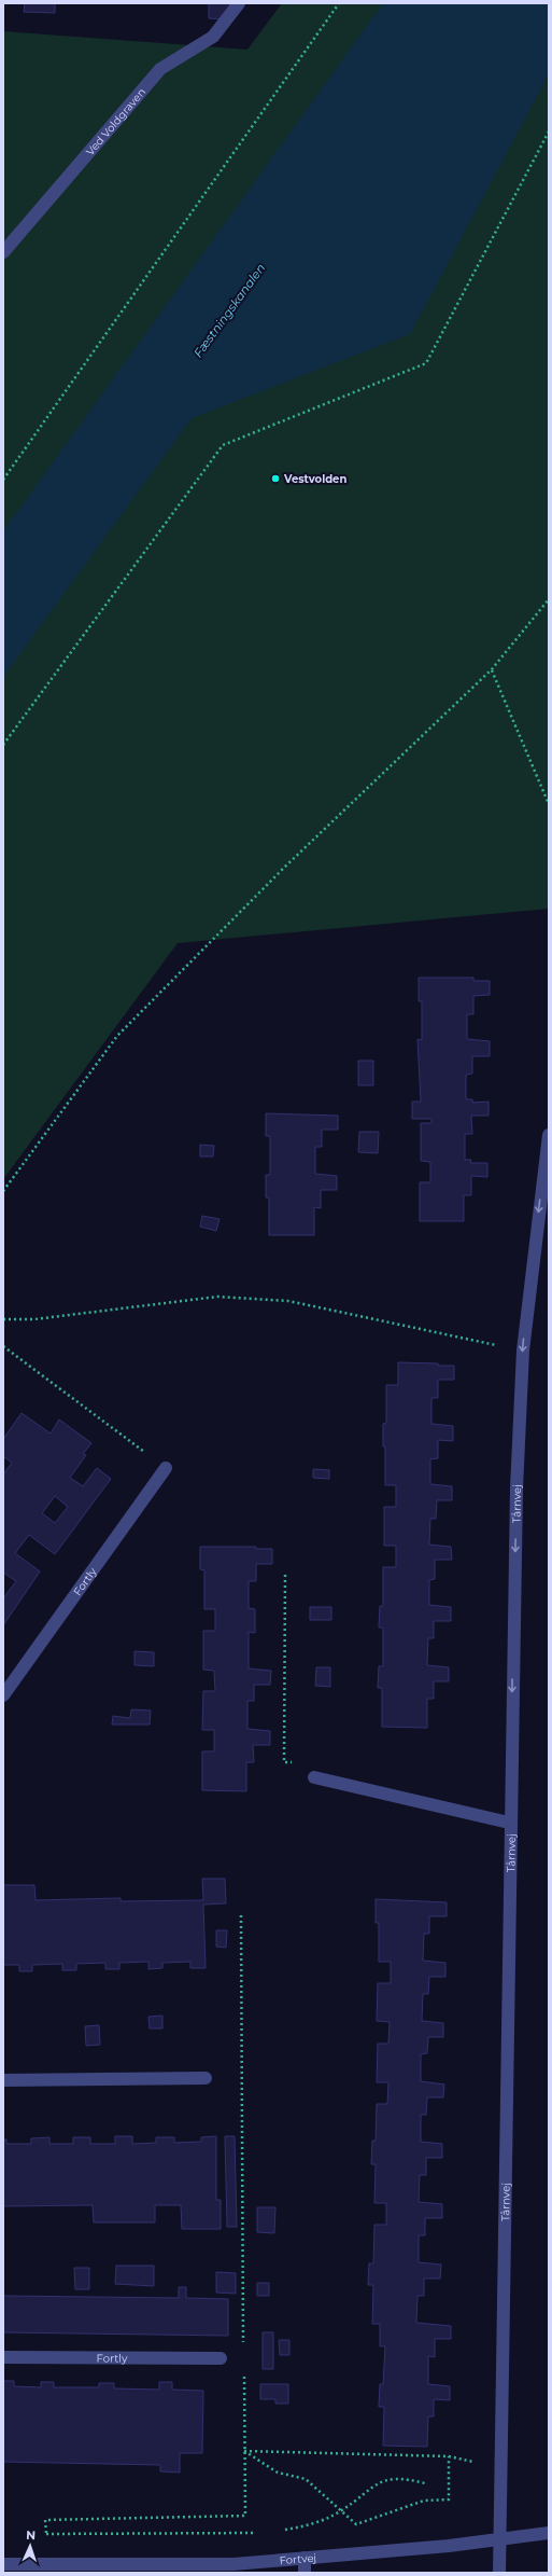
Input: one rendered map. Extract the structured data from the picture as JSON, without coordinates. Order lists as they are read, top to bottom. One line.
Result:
{"streets":{"street":["Ved Voldgraven","Tårnvej","Fortly","Fortvej"]},"crossings":[["Tårnvej","Fortvej"]],"one_way":["Tårnvej"],"water":["Fæstningskanalen"],"places":["Vestvolden"],"north":"top"}
